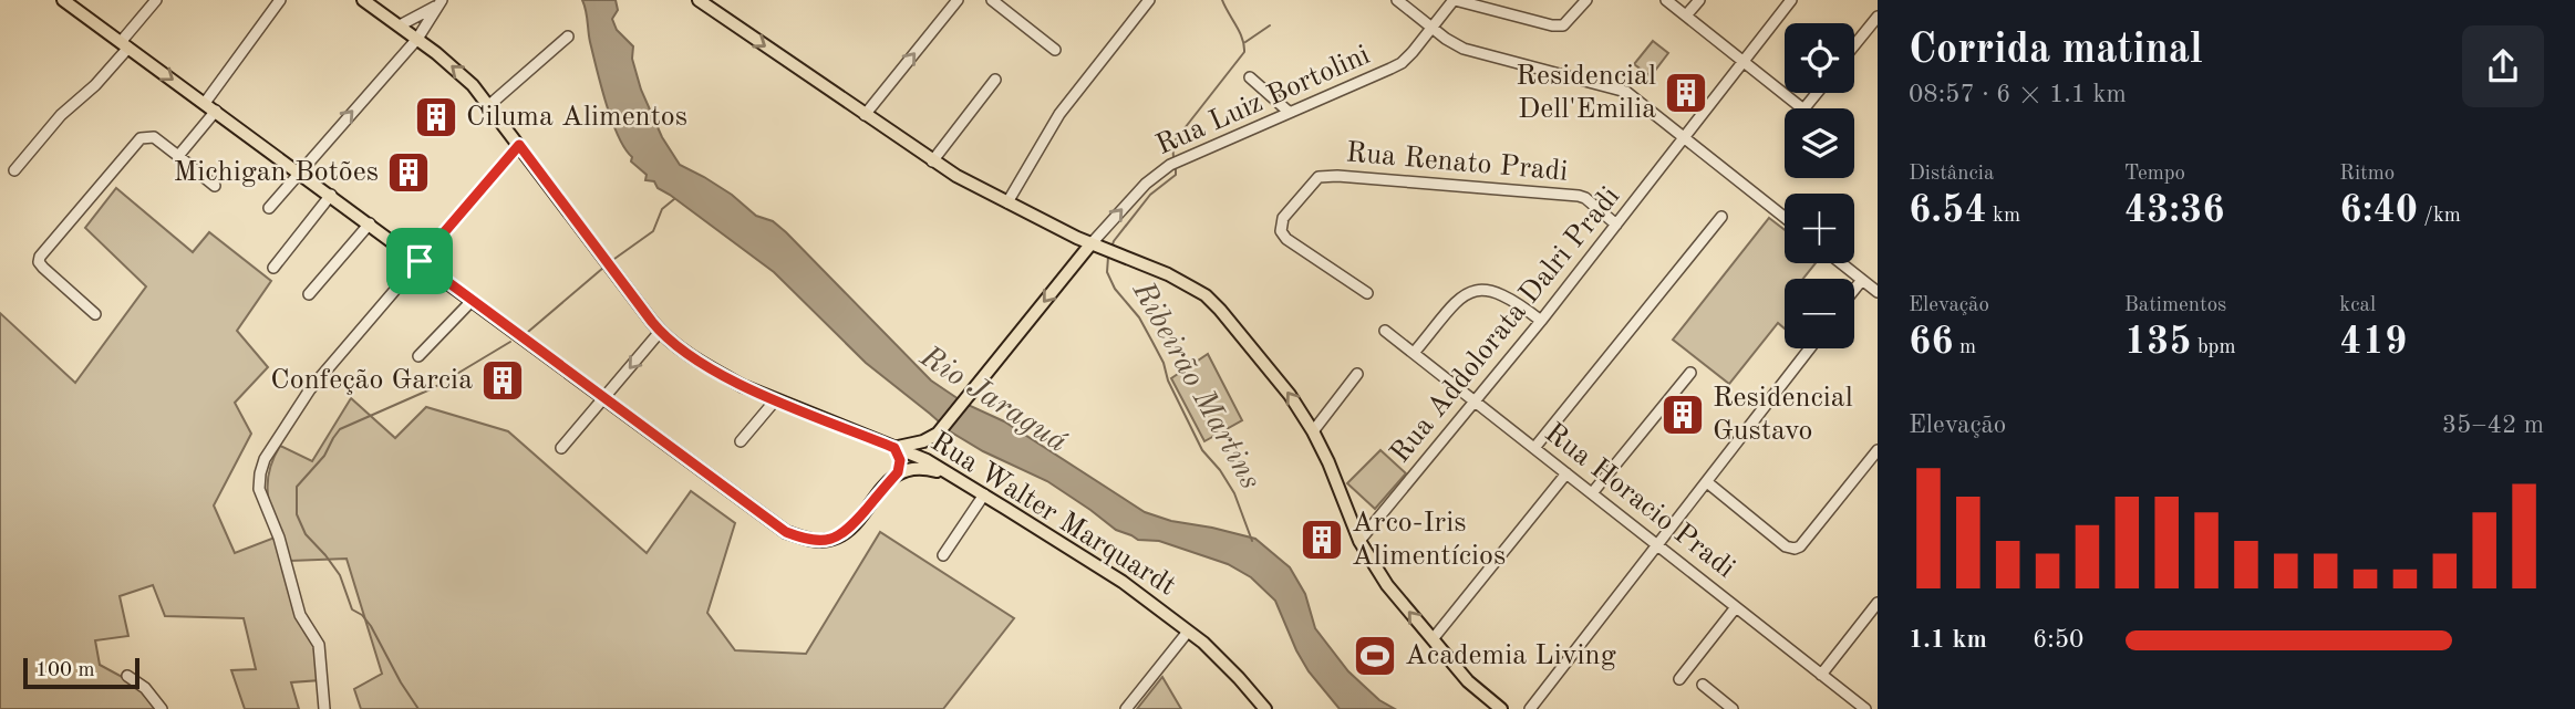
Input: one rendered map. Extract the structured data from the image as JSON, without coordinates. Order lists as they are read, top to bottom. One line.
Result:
{"streets":{"main road":["Rua Walter Marquardt"],"street":["Rua Luiz Bortolini","Rua Renato Pradi","Rua Addolorata Dalri Pradi","Rua Horacio Pradi"]},"crossings":[["Rua Renato Pradi","Rua Addolorata Dalri Pradi"],["Rua Addolorata Dalri Pradi","Rua Horacio Pradi"]],"one_way":["Rua Luiz Bortolini"],"water":["Ribeirão Martins","Rio Jaraguá"],"places":{"building":["Residencial Dell'Emilia","Ciluma Alimentos","Michigan Botões","Confeção Garcia","Residencial Gustavo","Arco-Iris Alimentícios"],"sports":["Academia Living"]},"scale_bar":"100 m","page":{"heading":["Corrida matinal","08:57 · 6 × 1.1 km"],"map_buttons":["+","−"],"stats":[["Distância","6.54 km"],["Tempo","43:36"],["Ritmo","6:40 /km"],["Elevação","66 m"],["Batimentos","135 bpm"],["kcal","419"]],"chart":["Elevação","35–42 m"],"list":[{"name":"1.1 km","note":"6:50"}],"scale":"100 m"}}
